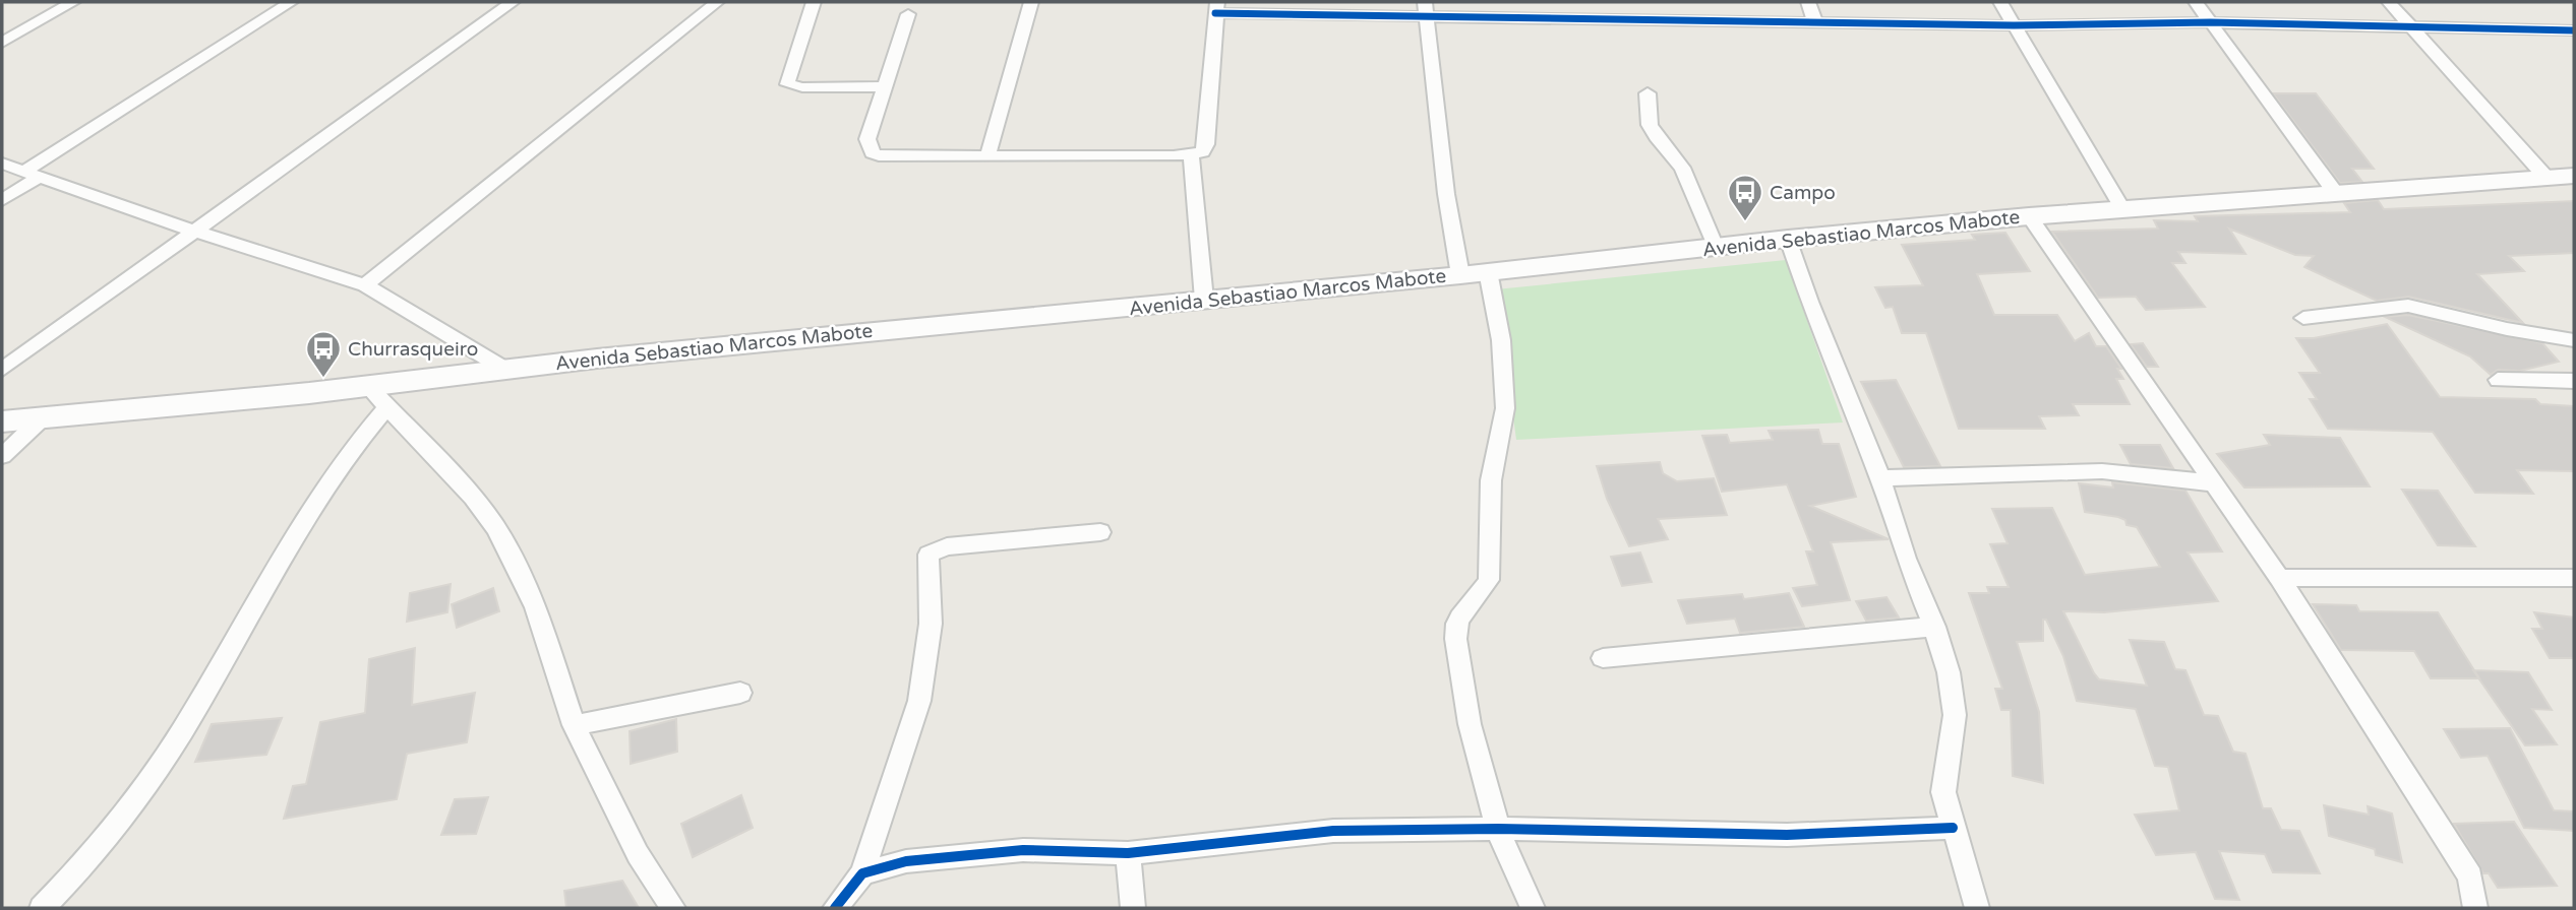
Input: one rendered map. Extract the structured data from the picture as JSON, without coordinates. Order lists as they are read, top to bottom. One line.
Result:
{"streets":{"main road":["Avenida Sebastiao Marcos Mabote"]},"places":{"bus stop":["Campo","Churrasqueiro"]}}
